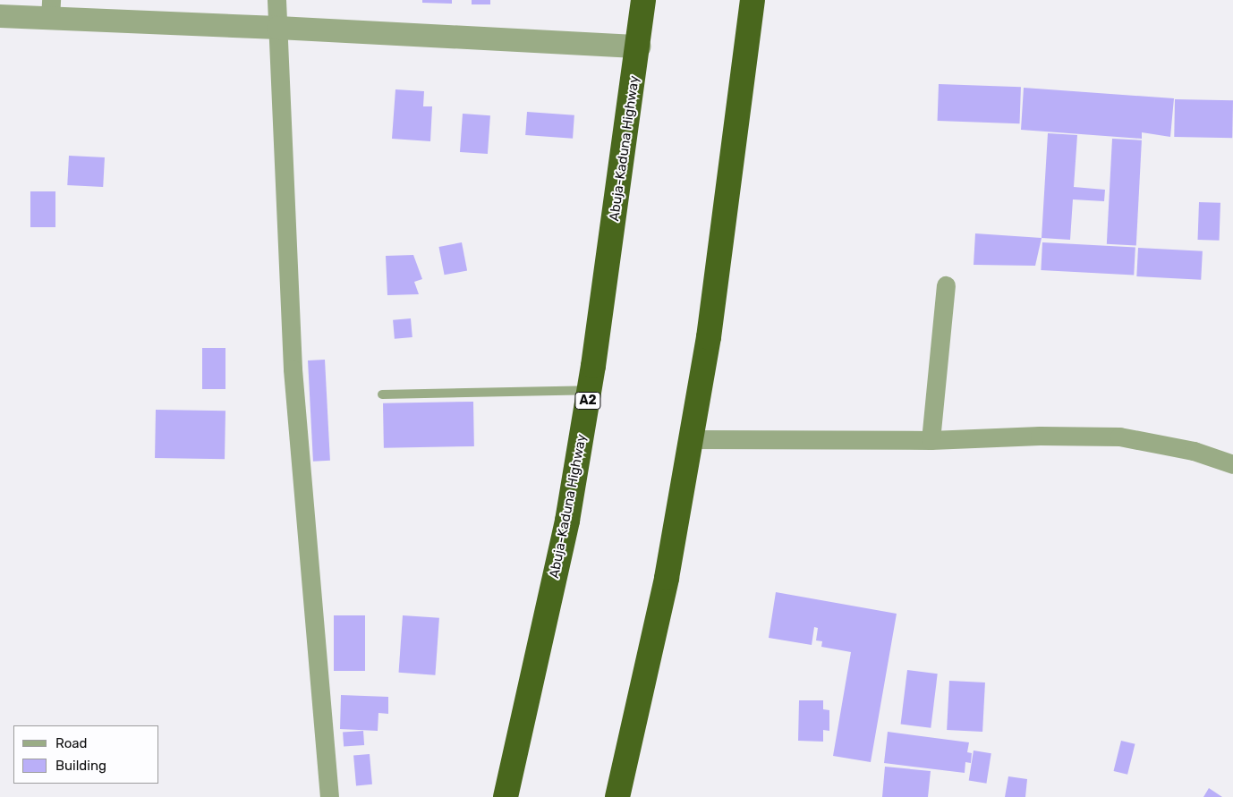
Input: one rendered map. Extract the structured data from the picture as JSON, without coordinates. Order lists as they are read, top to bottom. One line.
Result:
{"streets":{"highway":["Abuja-Kaduna Highway","A2"]},"legend":["Road","Building"]}
